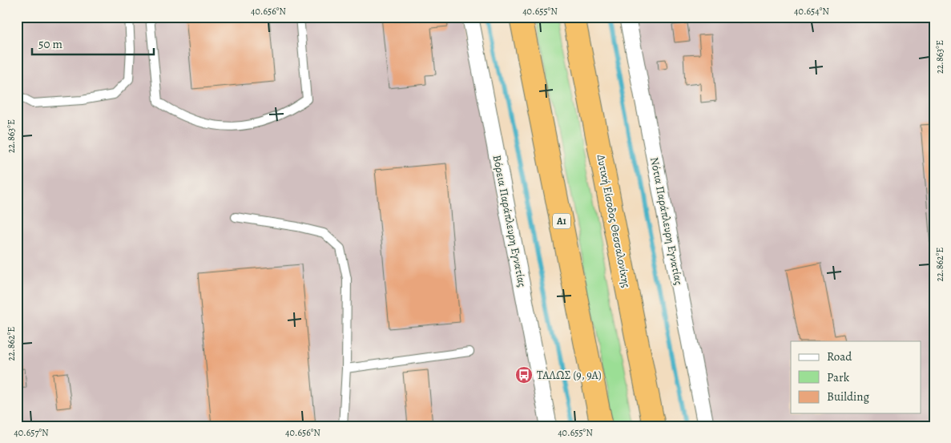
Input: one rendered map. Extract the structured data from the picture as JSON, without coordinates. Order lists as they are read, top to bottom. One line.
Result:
{"streets":{"highway":["Α1","Δυτική Είσοδος Θεσσαλονίκης"],"street":["Βόρεια Παράπλευρη Εγνατίας","Νότια Παράπλευρη Εγνατίας"]},"places":{"bus stop":["ΤΑΛΩΣ (9, 9Α)"]},"legend":["Road","Park","Building"],"scale_bar":"50 m","coordinates":["40.656°N","40.655°N","40.654°N","22.863°E","22.862°E","40.657°N"]}
